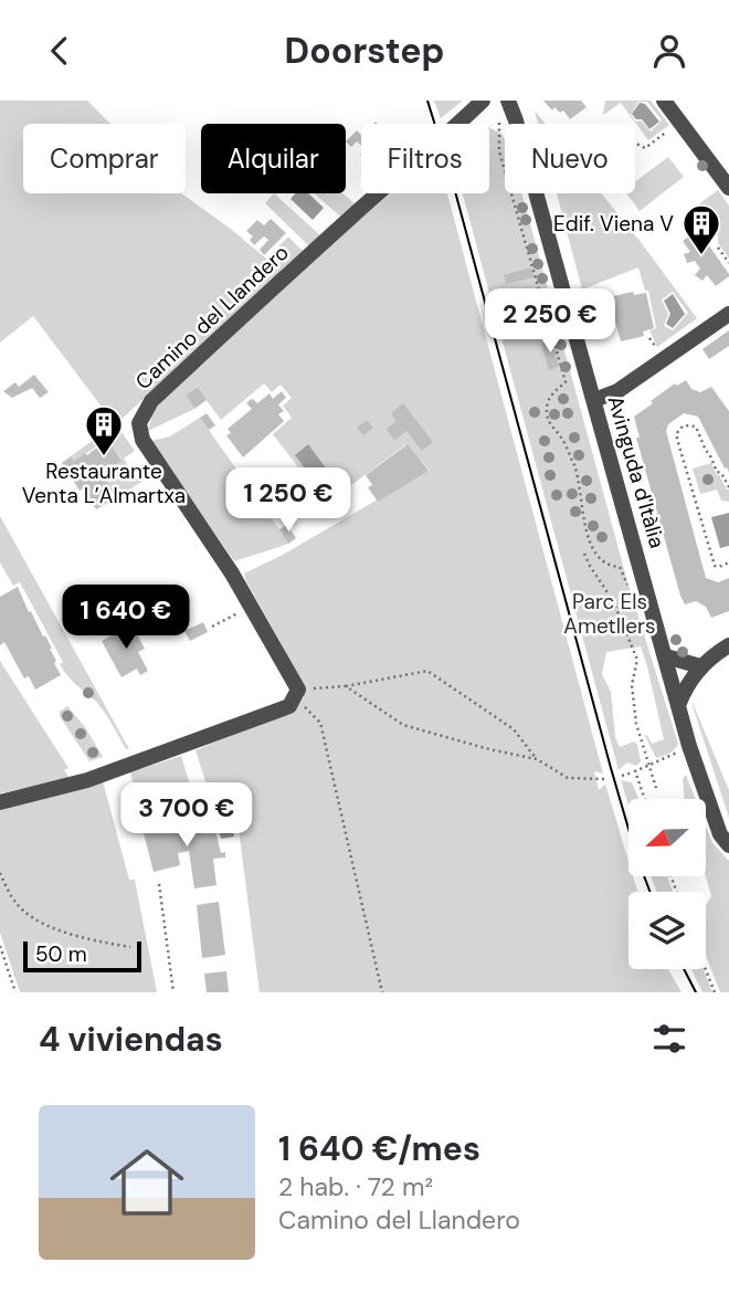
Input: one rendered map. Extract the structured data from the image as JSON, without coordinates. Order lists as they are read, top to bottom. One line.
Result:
{"streets":{"street":["Camino del Llandero","Avinguda d'Itàlia"]},"parks":["Parc Els Ametllers"],"places":{"building":["Edif. Viena V","Restaurante Venta L’Almartxa"]},"scale_bar":"50 m","north":"left","page":{"header":"Doorstep","chip":["Comprar","Alquilar","Filtros","Nuevo"],"price":["2 250 €","1 250 €","1 640 €","3 700 €"],"scale":"50 m","heading":"4 viviendas","list":[{"name":"1 640 €/mes","note":"2 hab. · 72 m² · Camino del Llandero"}]}}
